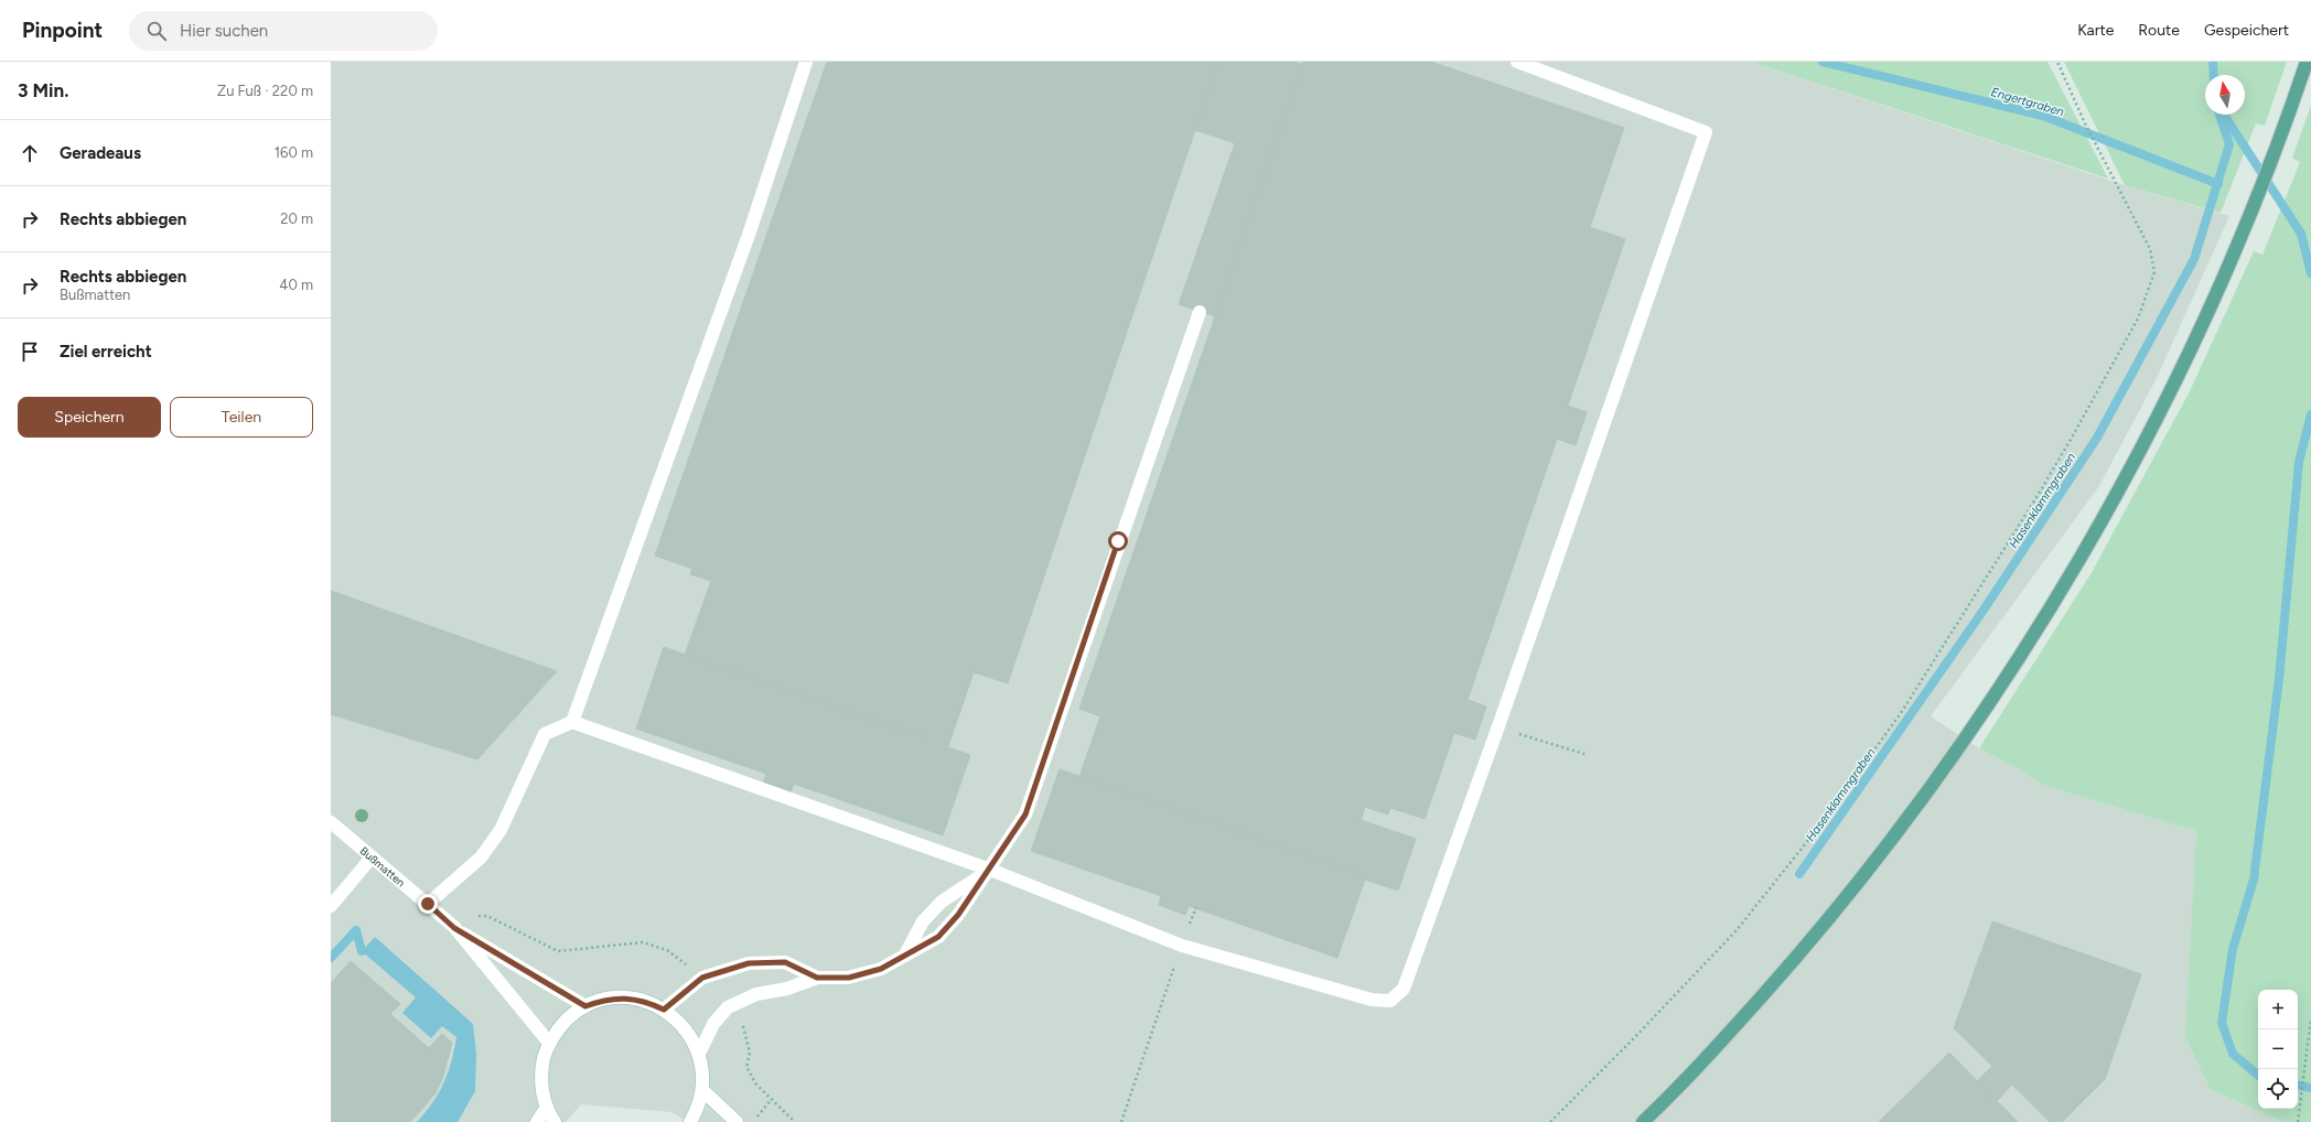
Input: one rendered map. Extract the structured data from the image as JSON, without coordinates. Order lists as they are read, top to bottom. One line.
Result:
{"streets":{"street":["Bußmatten"]},"water":["Engertgraben","Hasenklammgraben"],"north":"top","page":{"header":"Pinpoint","search":"Hier suchen","nav":["Karte","Route","Gespeichert"],"heading":["3 Min.","Zu Fuß · 220 m"],"list":[["Geradeaus","160 m"],["Rechts abbiegen","20 m"],["Rechts abbiegen","Bußmatten","40 m"],"Ziel erreicht"],"buttons":["Speichern","Teilen"],"map_buttons":["+","−"]}}
